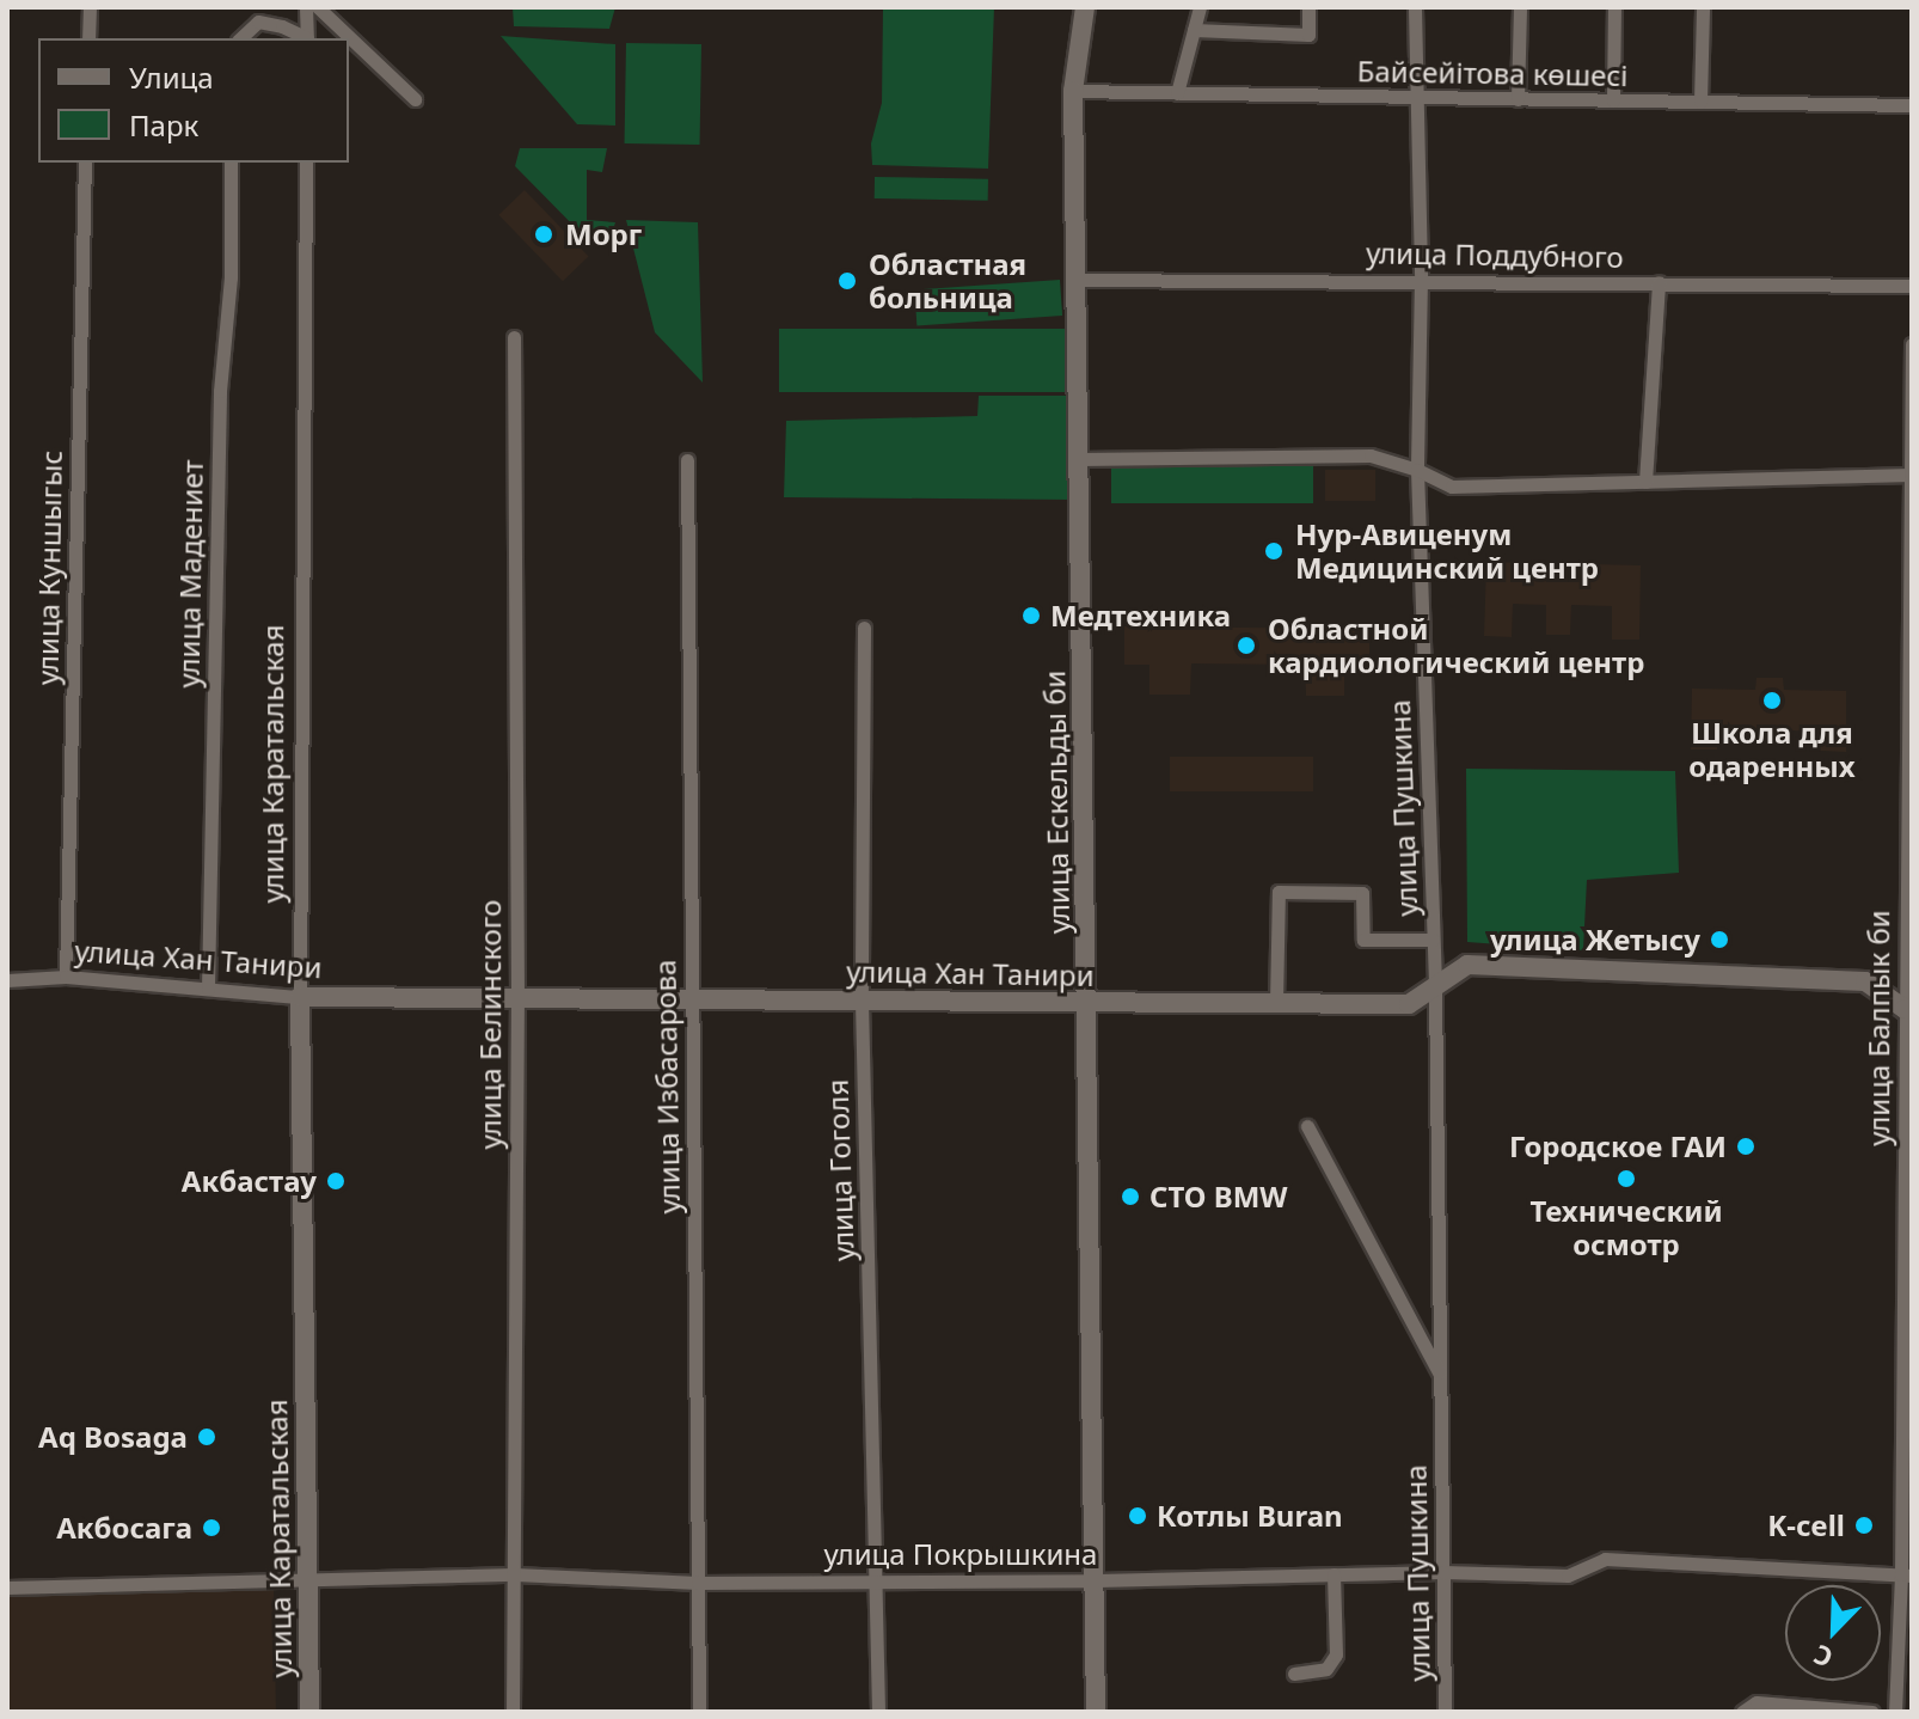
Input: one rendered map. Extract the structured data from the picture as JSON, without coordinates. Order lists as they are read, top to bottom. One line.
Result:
{"streets":{"street":["Байсейітова көшесі","улица Поддубного","улица Куншыгыс","улица Мадениет","улица Каратальская","улица Ескельды би","улица Пушкина","улица Хан Танири","улица Белинского","улица Балпык би","улица Избасарова","улица Гоголя","улица Покрышкина"]},"crossings":[["Байсейітова көшесі","улица Ескельды би"],["Байсейітова көшесі","улица Пушкина"],["улица Поддубного","улица Ескельды би"],["улица Поддубного","улица Пушкина"],["улица Куншыгыс","улица Хан Танири"],["улица Мадениет","улица Хан Танири"],["улица Каратальская","улица Хан Танири"],["улица Каратальская","улица Покрышкина"],["улица Ескельды би","улица Хан Танири"],["улица Ескельды би","улица Покрышкина"],["улица Пушкина","улица Хан Танири"],["улица Пушкина","улица Покрышкина"],["улица Хан Танири","улица Белинского"],["улица Хан Танири","улица Балпык би"],["улица Хан Танири","улица Избасарова"],["улица Хан Танири","улица Гоголя"],["улица Белинского","улица Покрышкина"],["улица Балпык би","улица Покрышкина"],["улица Избасарова","улица Покрышкина"],["улица Гоголя","улица Покрышкина"]],"places":["Морг","Областная больница","Нур-Авиценум Медицинский центр","Медтехника","Областной кардиологический центр","Школа для одаренных","улица Жетысу","Городское ГАИ","Технический осмотр","Акбастау","СТО BMW","Aq Bosaga","Котлы Buran","K-cell","Акбосага"],"legend":["Улица","Парк"],"north":"bottom left"}
